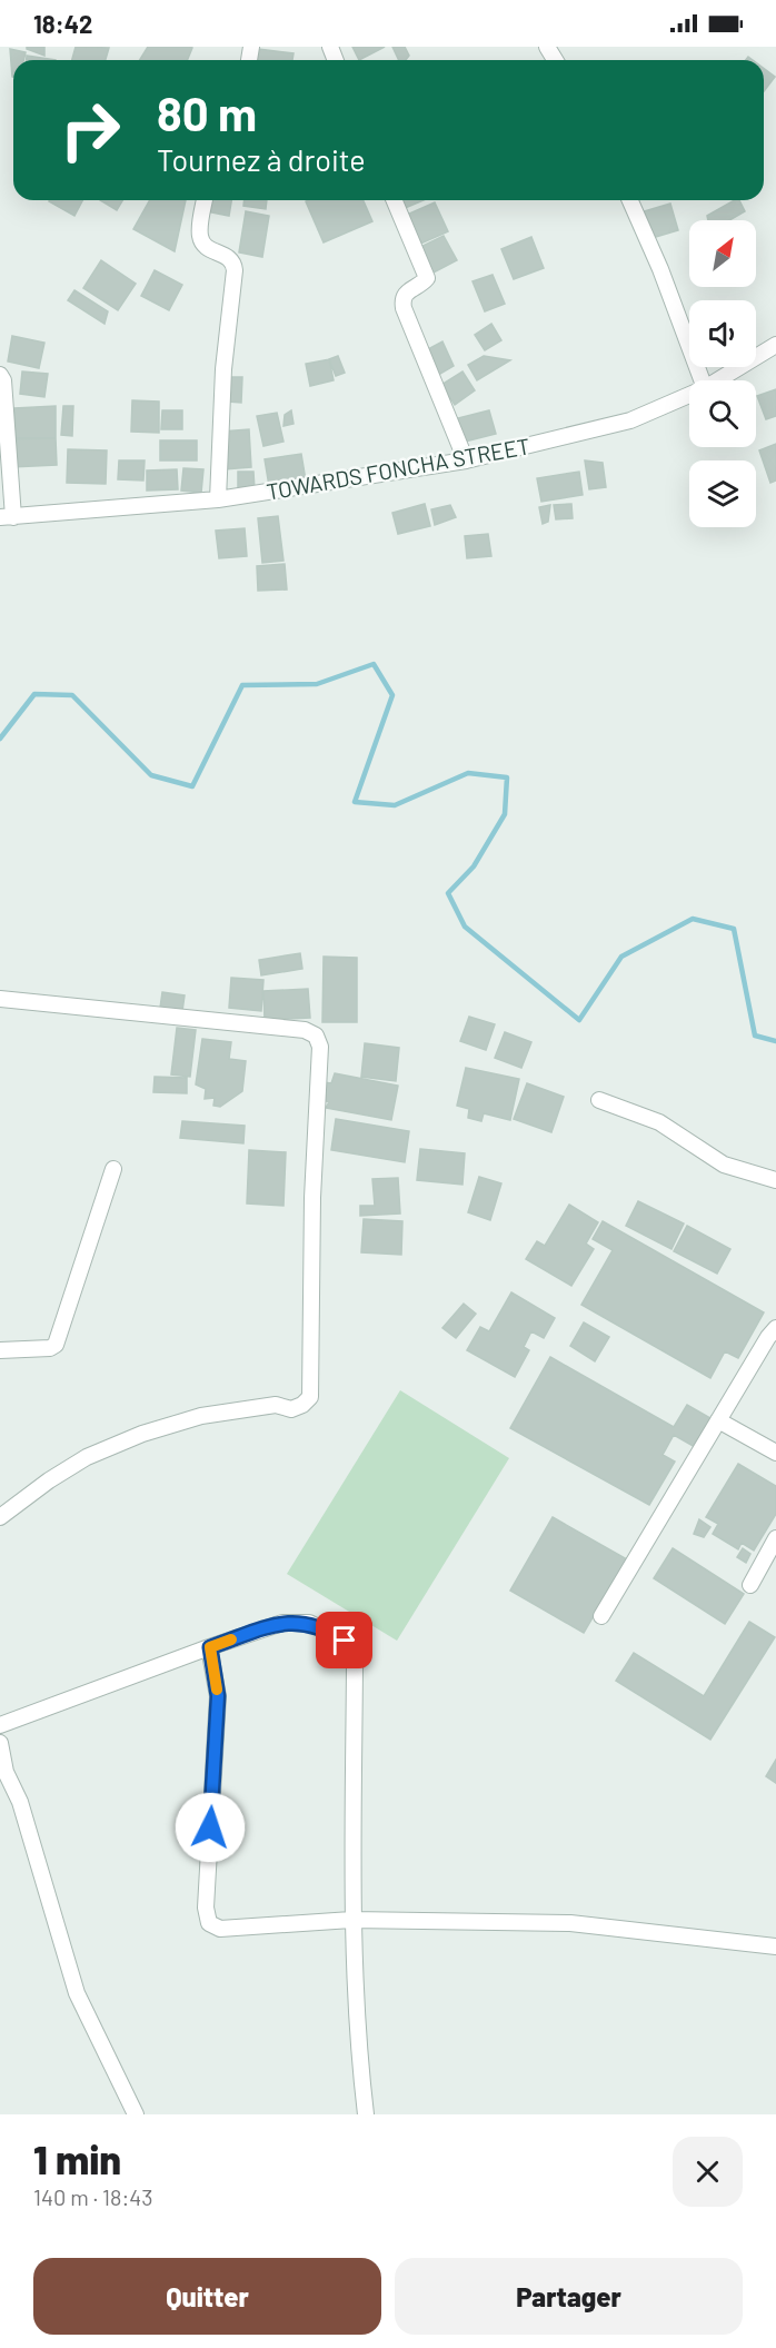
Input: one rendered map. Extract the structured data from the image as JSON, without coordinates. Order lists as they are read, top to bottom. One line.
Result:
{"streets":{"street":["TOWARDS FONCHA STREET"]},"north":"top right","page":{"status":"18:42","turn":["80 m","Tournez à droite"],"heading":["1 min","140 m · 18:43"],"buttons":["Quitter","Partager"]}}
